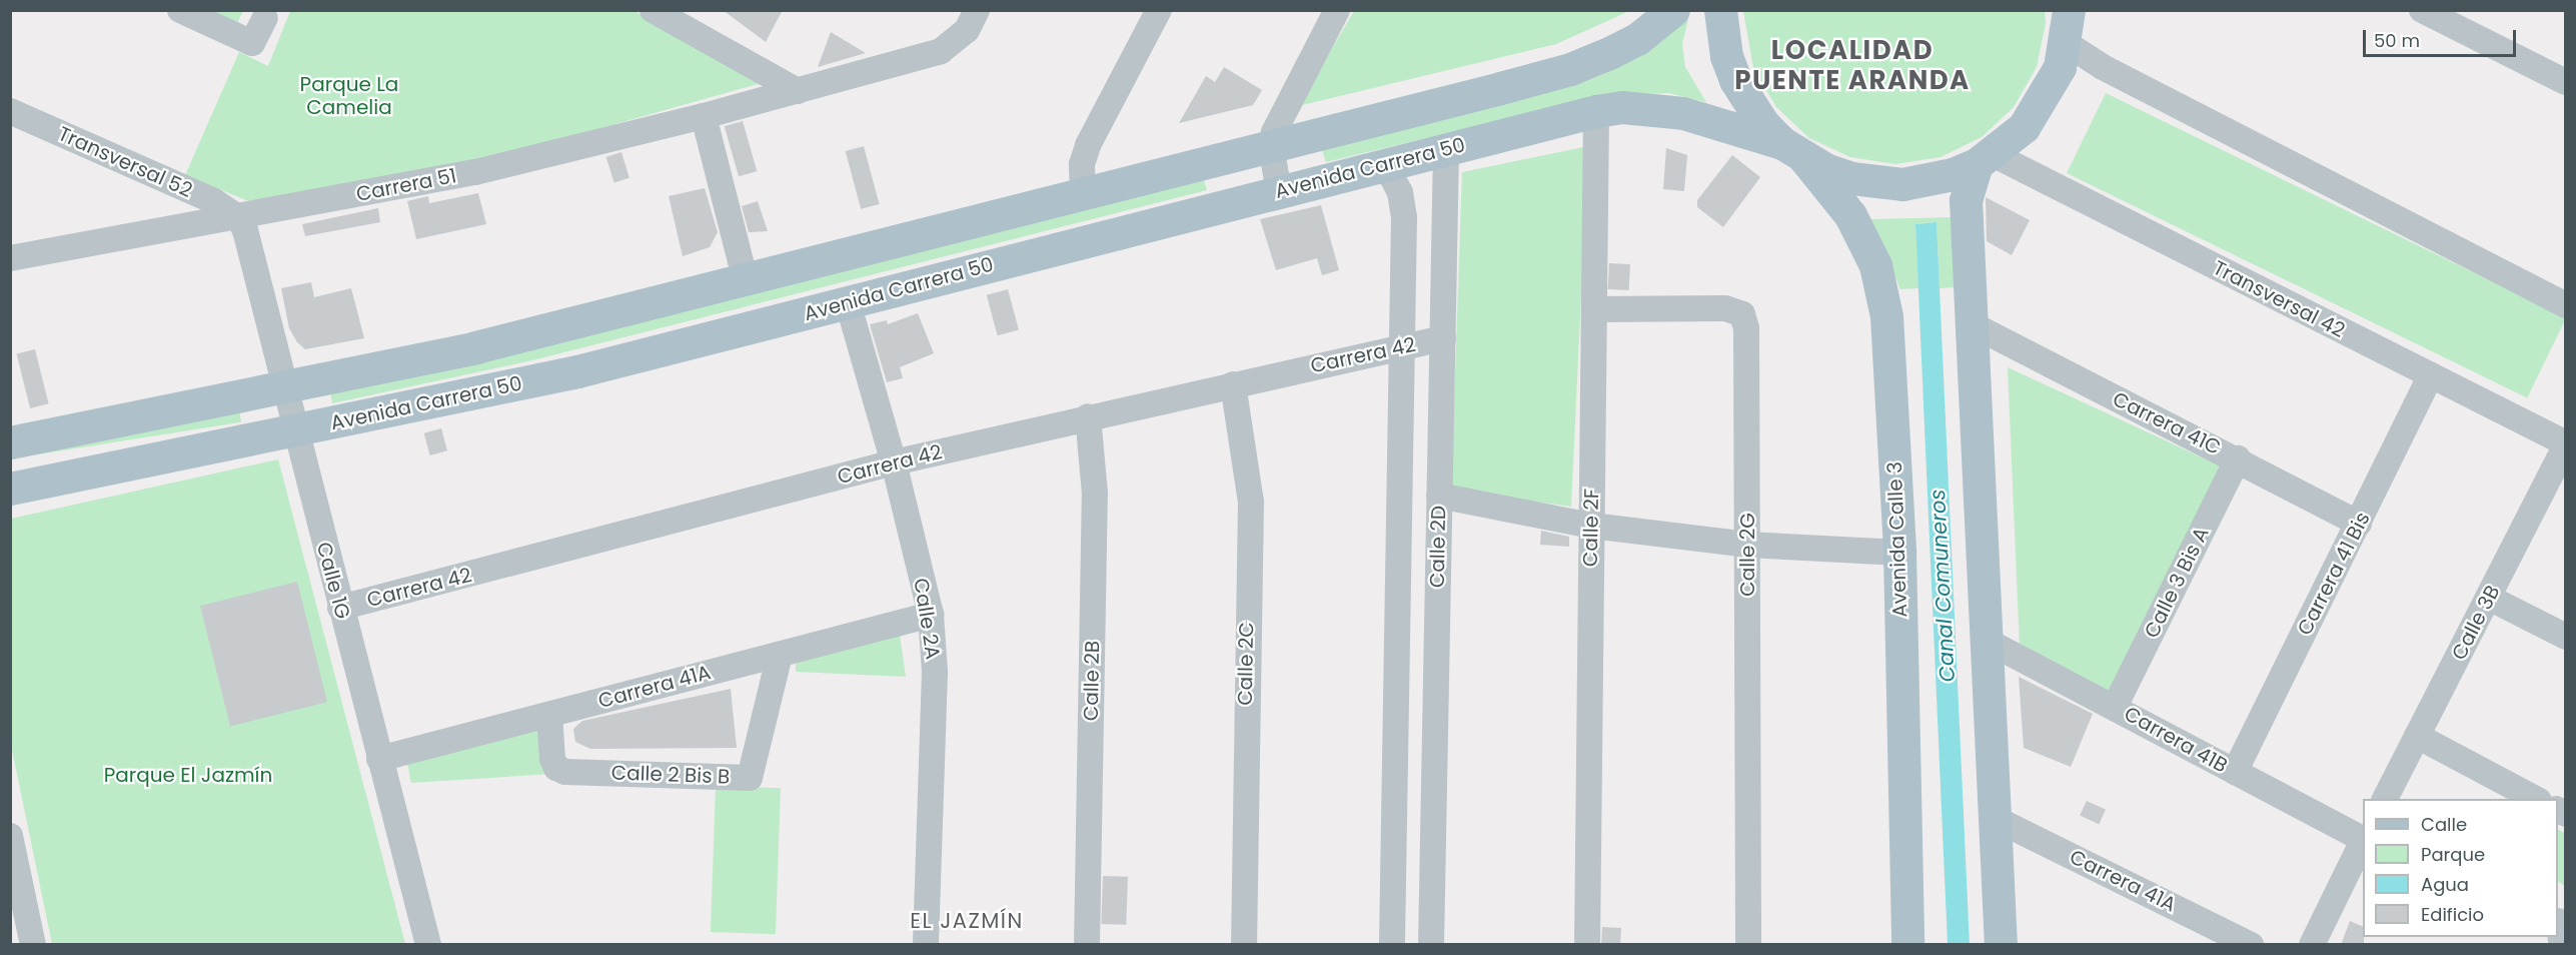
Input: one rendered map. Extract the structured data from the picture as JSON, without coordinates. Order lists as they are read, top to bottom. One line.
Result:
{"streets":{"main road":["Avenida Carrera 50","Avenida Calle 3"],"street":["Transversal 52","Carrera 51","Transversal 42","Carrera 42","Carrera 41C","Calle 2F","Calle 2D","Calle 2G","Carrera 41 Bis","Calle 1G","Calle 3 Bis A","Calle 2A","Calle 3B","Calle 2C","Calle 2B","Carrera 41A","Carrera 41B","Calle 2 Bis B"]},"crossings":[["Transversal 52","Carrera 51"],["Transversal 52","Calle 1G"],["Avenida Carrera 50","Transversal 42"],["Avenida Carrera 50","Calle 2F"],["Avenida Carrera 50","Avenida Calle 3"],["Avenida Carrera 50","Calle 2D"],["Avenida Carrera 50","Calle 1G"],["Avenida Carrera 50","Calle 2A"],["Carrera 51","Calle 1G"],["Transversal 42","Carrera 41 Bis"],["Transversal 42","Calle 3B"],["Carrera 42","Calle 2D"],["Carrera 42","Calle 1G"],["Carrera 42","Calle 2A"],["Carrera 42","Calle 2C"],["Carrera 42","Calle 2B"],["Carrera 41C","Carrera 41 Bis"],["Carrera 41C","Calle 3 Bis A"],["Calle 2F","Calle 2G"],["Carrera 41 Bis","Carrera 41B"],["Calle 1G","Carrera 41A"],["Calle 3 Bis A","Carrera 41B"],["Calle 2A","Carrera 41A"],["Carrera 41A","Calle 2 Bis B"]],"districts":["LOCALIDAD PUENTE ARANDA","EL JAZMÍN"],"water":["Canal Comuneros"],"parks":["Parque La Camelia","Parque El Jazmín"],"legend":["Calle","Parque","Agua","Edificio"],"scale_bar":"50 m"}
